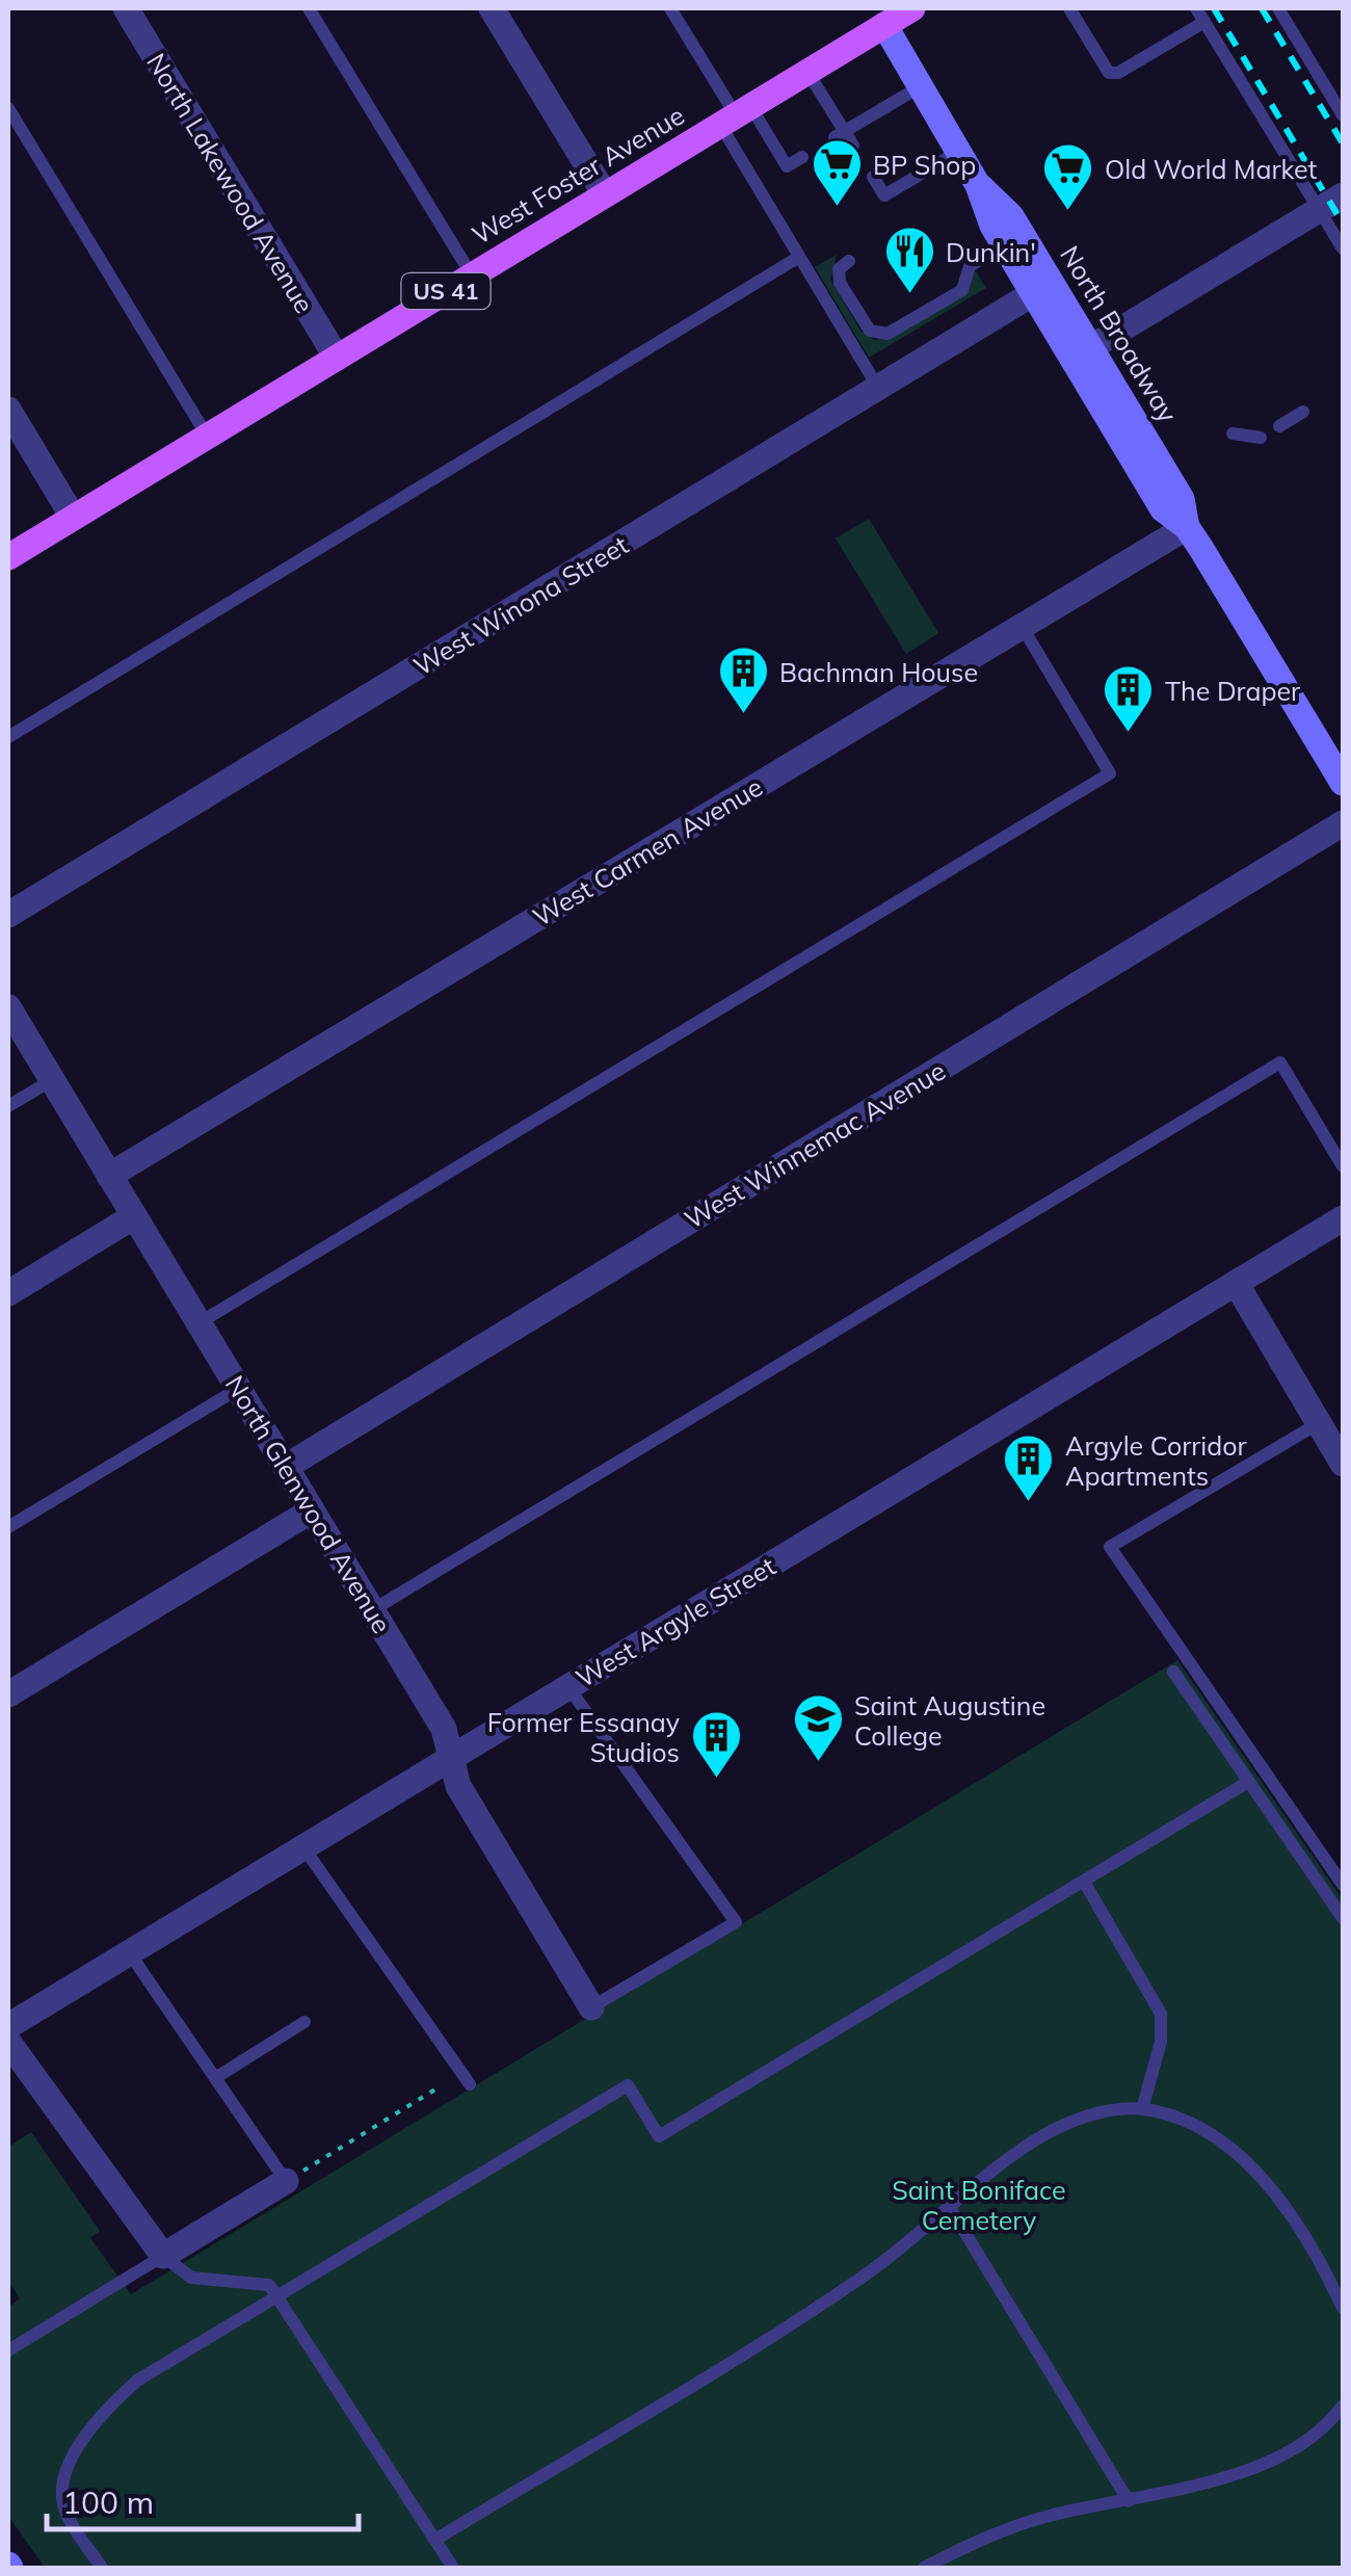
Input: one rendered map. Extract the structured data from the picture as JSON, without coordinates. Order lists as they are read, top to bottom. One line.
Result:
{"streets":{"main road":["West Foster Avenue","US 41","North Broadway"],"street":["North Lakewood Avenue","West Winona Street","West Carmen Avenue","West Winnemac Avenue","North Glenwood Avenue","West Argyle Street"]},"crossings":[["West Foster Avenue","North Lakewood Avenue"],["West Foster Avenue","North Broadway"],["North Broadway","West Winona Street"],["North Broadway","West Carmen Avenue"],["West Carmen Avenue","North Glenwood Avenue"],["West Winnemac Avenue","North Glenwood Avenue"],["North Glenwood Avenue","West Argyle Street"]],"parks":["Saint Boniface Cemetery"],"places":{"supermarket":["BP Shop","Old World Market"],"restaurant":["Dunkin'"],"building":["Bachman House","The Draper","Argyle Corridor Apartments","Former Essanay Studios"],"school or university":["Saint Augustine College"]},"scale_bar":"100 m"}
